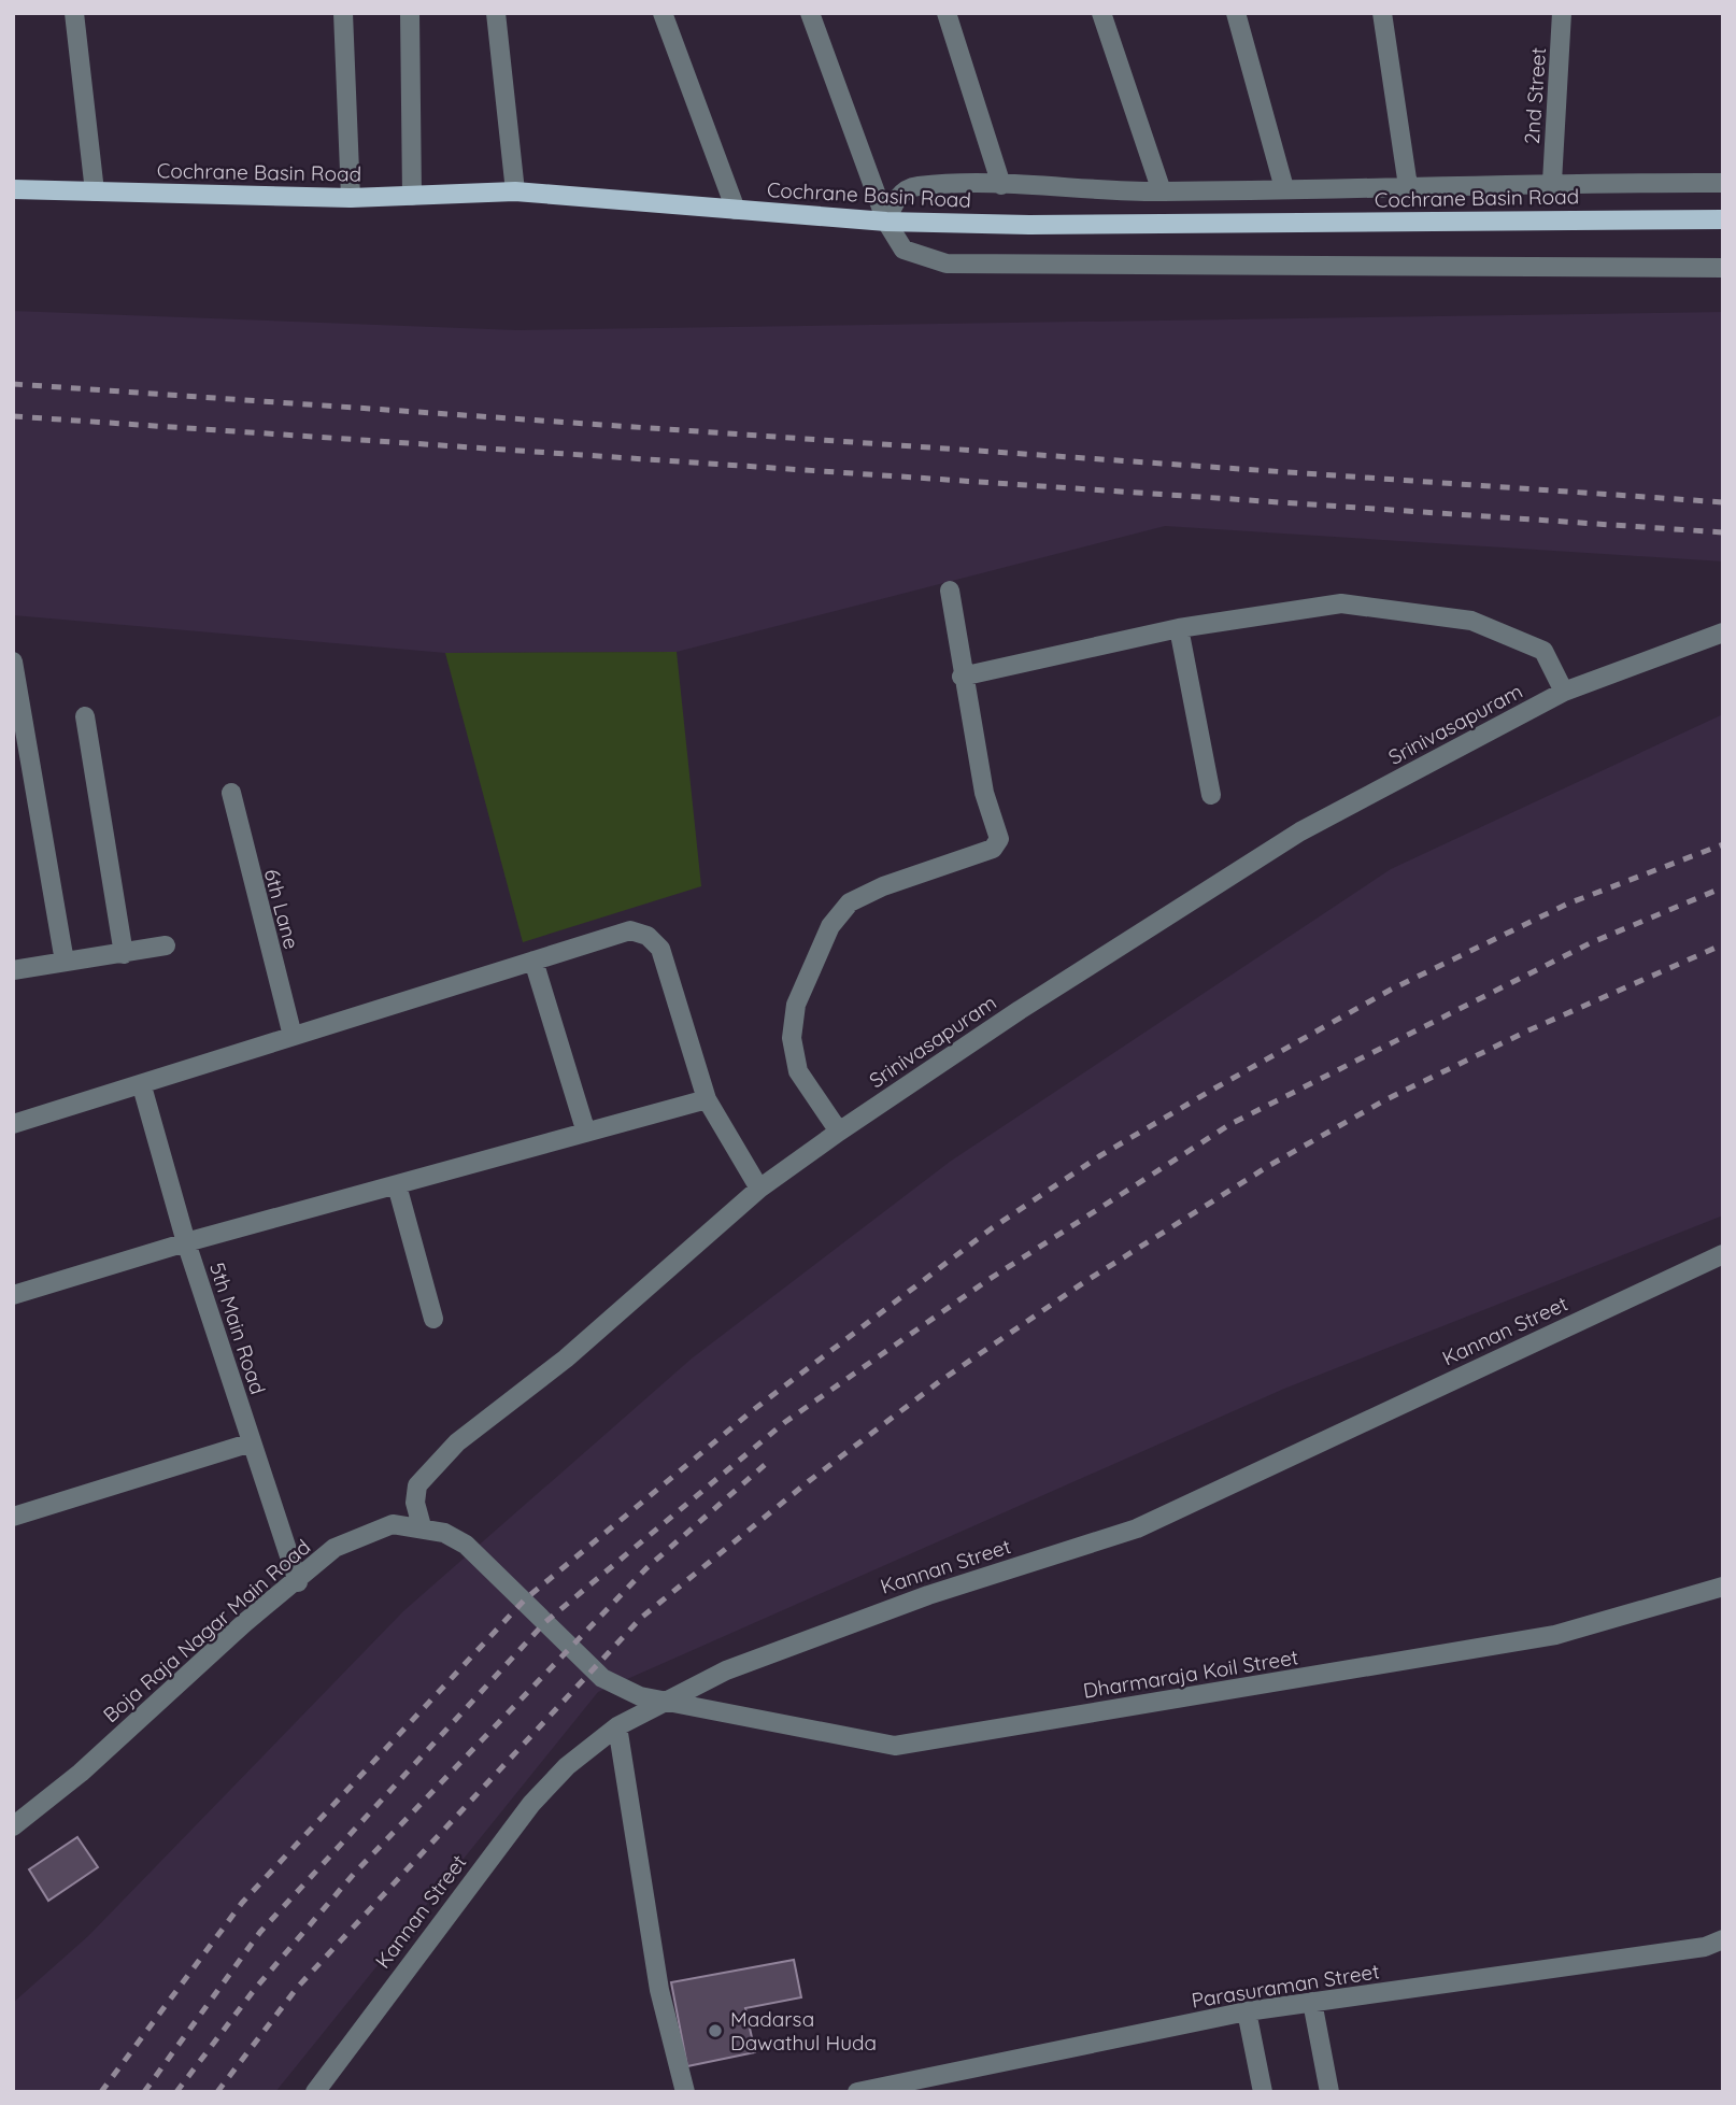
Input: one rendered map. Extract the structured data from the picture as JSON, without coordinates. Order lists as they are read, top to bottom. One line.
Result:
{"streets":{"main road":["Cochrane Basin Road"],"street":["2nd Street","Srinivasapuram","6th Lane","5th Main Road","Kannan Street","Boja Raja Nagar Main Road","Dharmaraja Koil Street","Parasuraman Street"]},"crossings":[["Srinivasapuram","Boja Raja Nagar Main Road"],["5th Main Road","Boja Raja Nagar Main Road"],["Kannan Street","Boja Raja Nagar Main Road"],["Kannan Street","Dharmaraja Koil Street"],["Boja Raja Nagar Main Road","Dharmaraja Koil Street"]],"places":["Madarsa Dawathul Huda"]}
